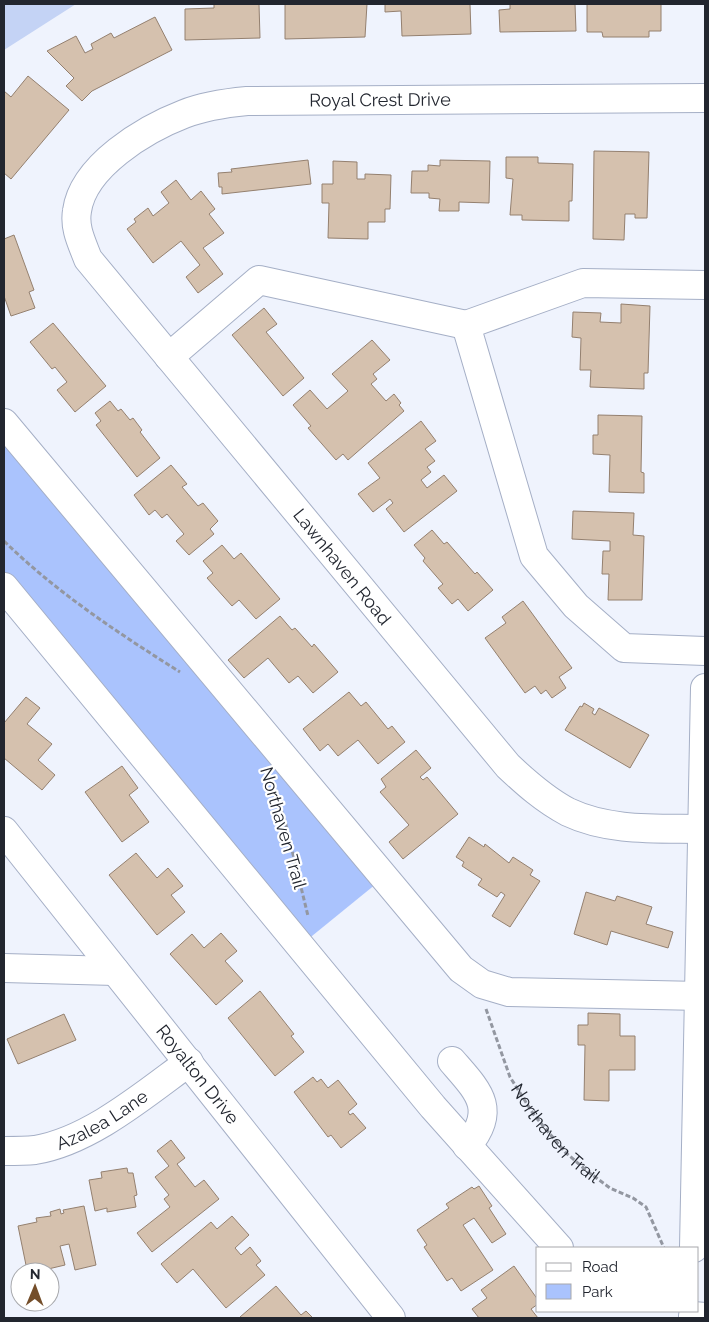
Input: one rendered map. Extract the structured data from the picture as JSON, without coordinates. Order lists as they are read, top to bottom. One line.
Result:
{"streets":{"street":["Royal Crest Drive","Lawnhaven Road","Royalton Drive","Azalea Lane"],"path":["Northaven Trail"]},"crossings":[["Royal Crest Drive","Lawnhaven Road"],["Royalton Drive","Azalea Lane"]],"legend":["Road","Park"],"north":"top"}
